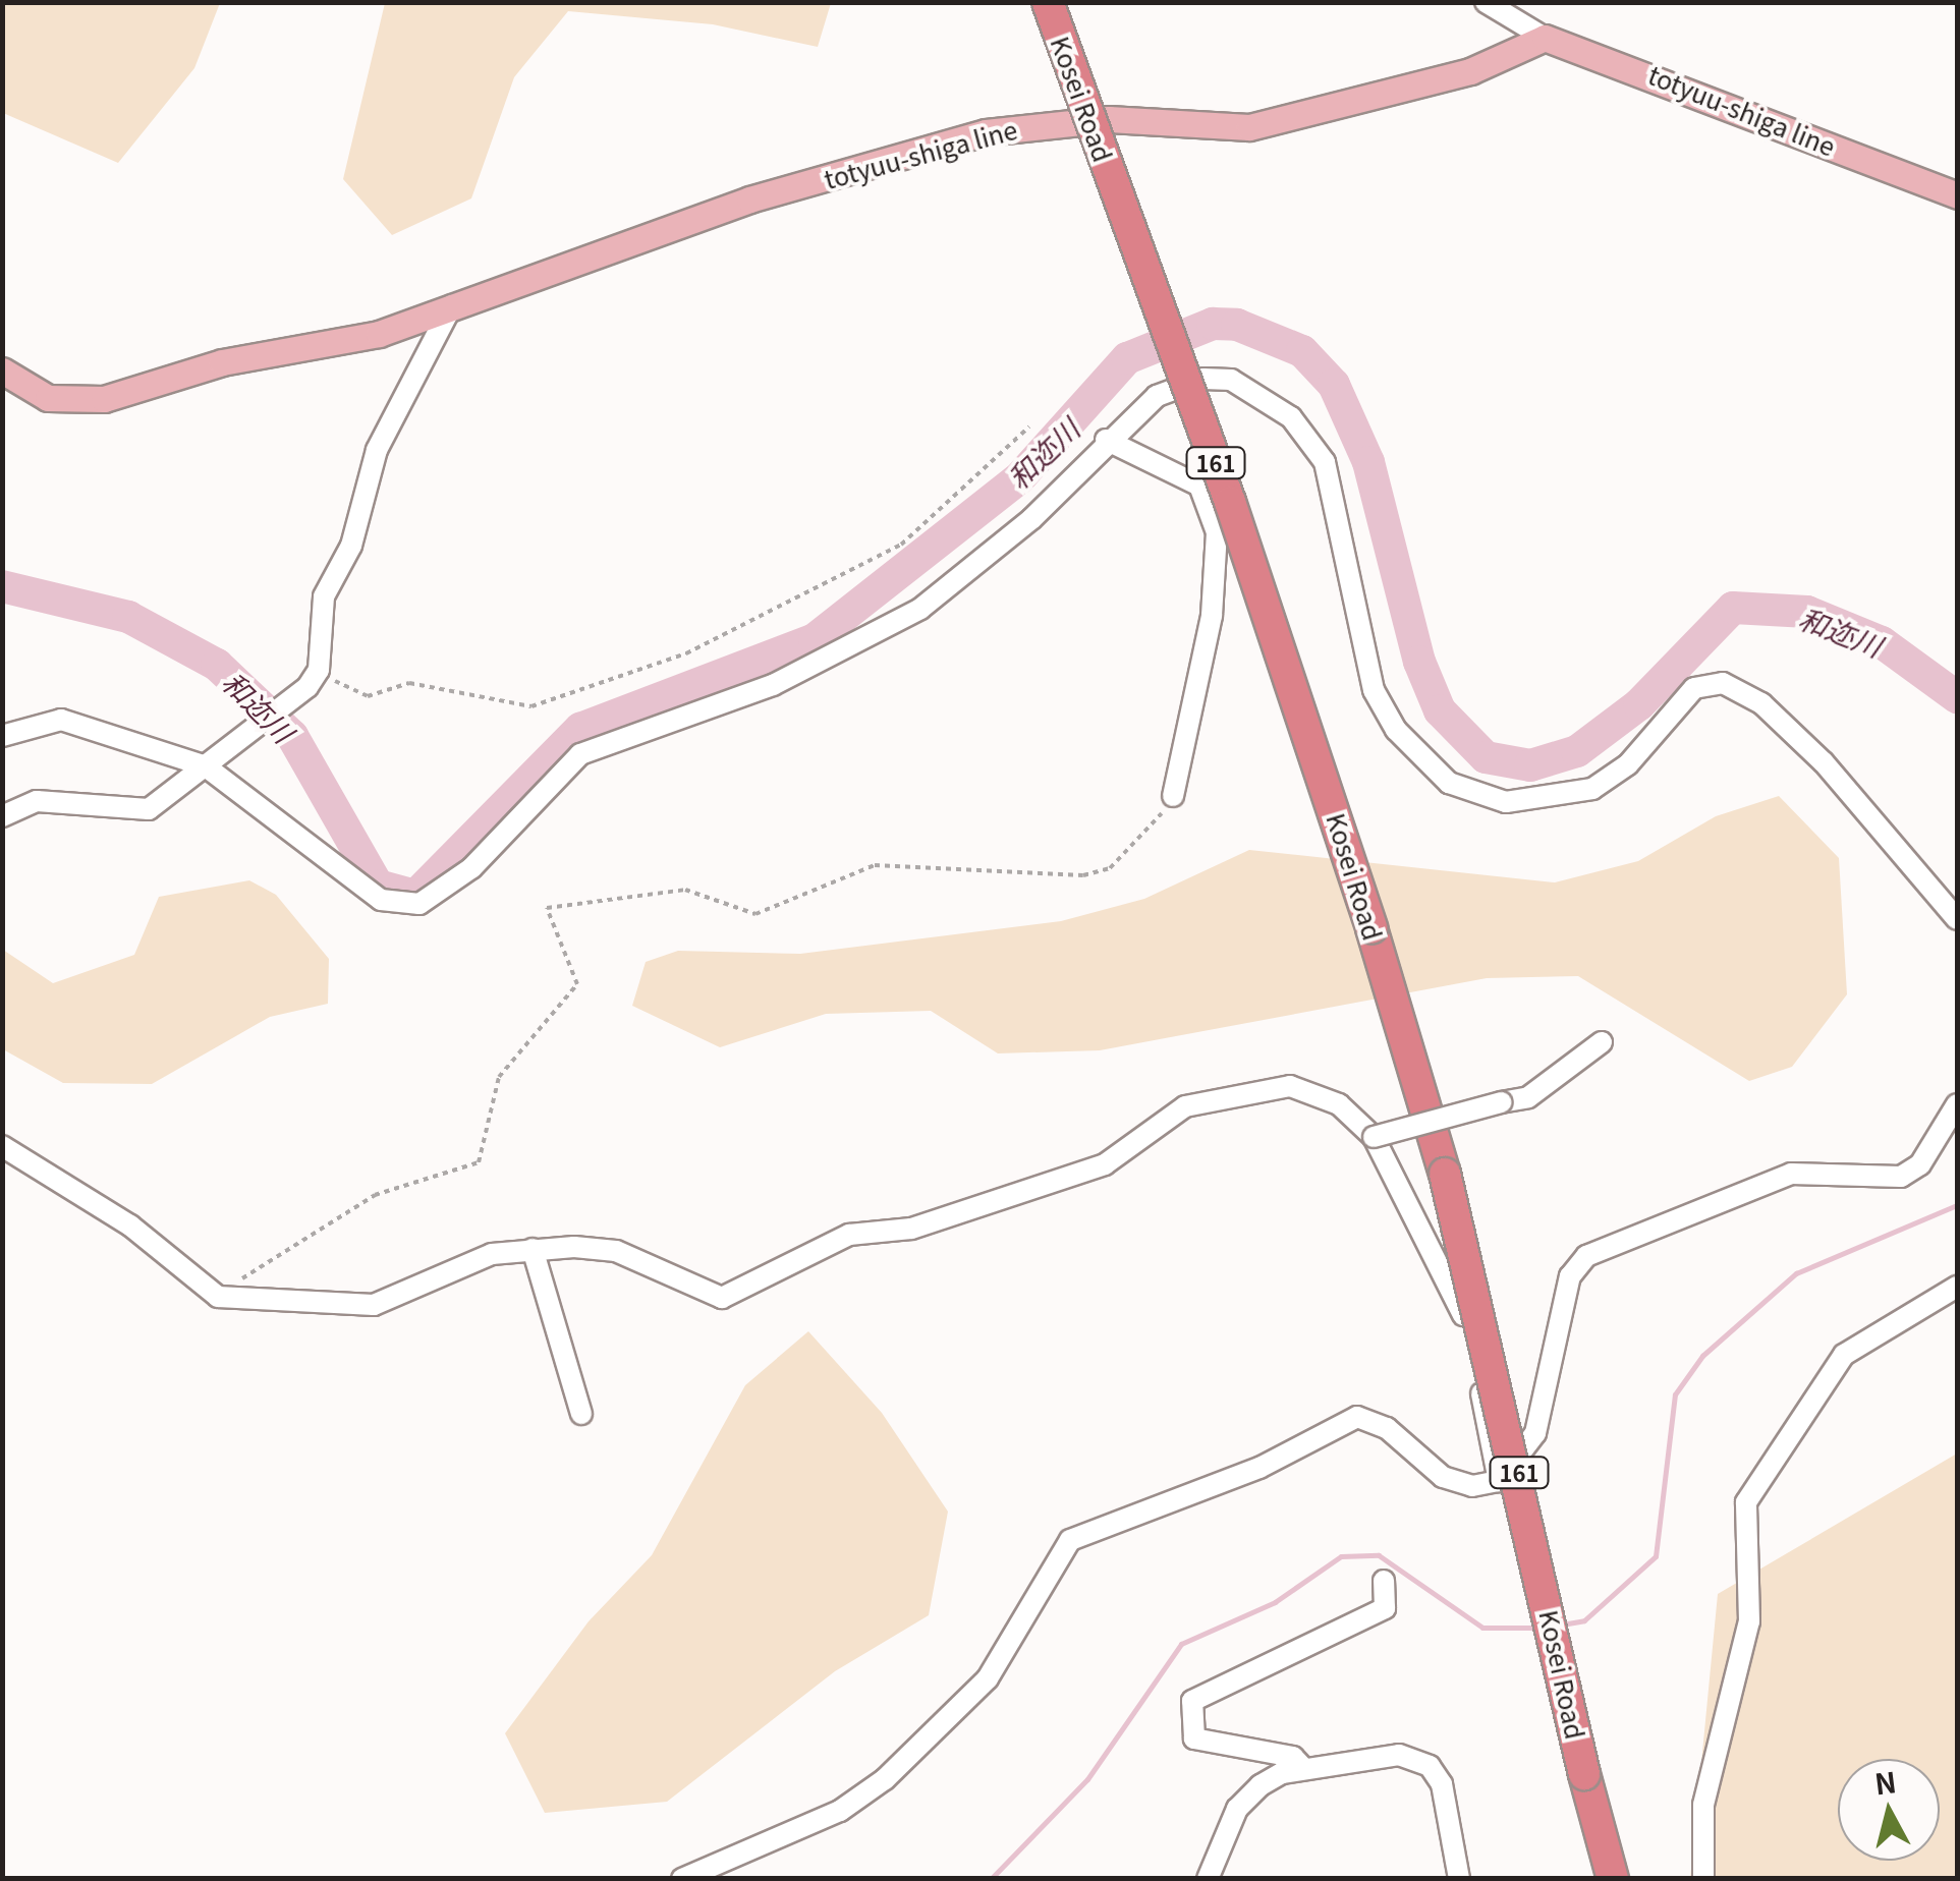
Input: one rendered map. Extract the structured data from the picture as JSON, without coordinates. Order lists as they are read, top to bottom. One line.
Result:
{"streets":{"highway":["Kosei Road","161"],"main road":["totyuu-shiga line"]},"water":["和迩川"],"north":"top"}
